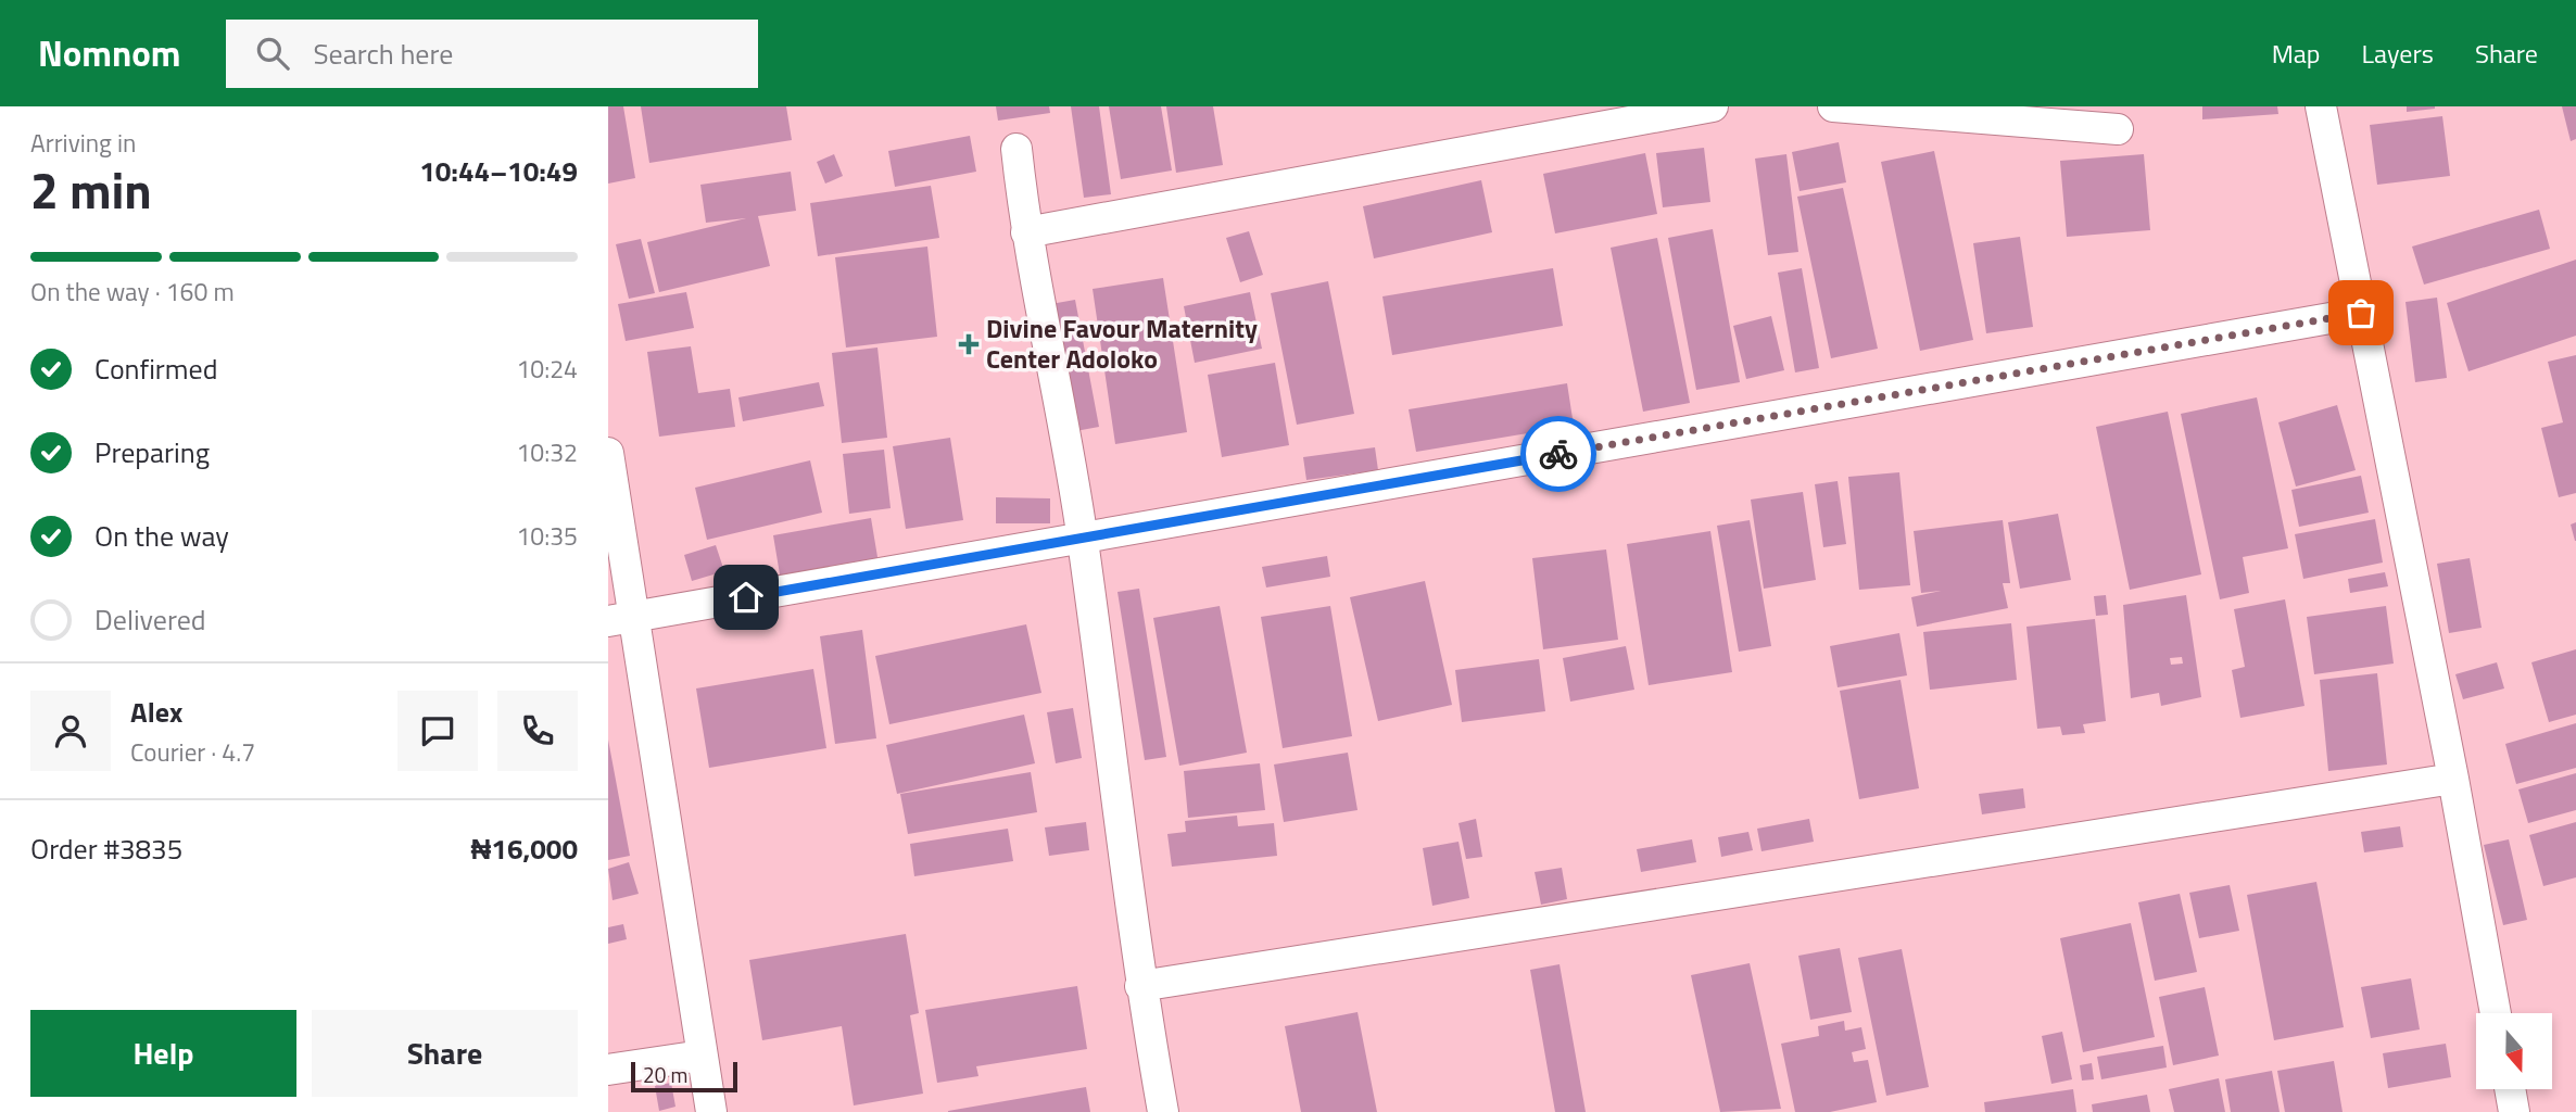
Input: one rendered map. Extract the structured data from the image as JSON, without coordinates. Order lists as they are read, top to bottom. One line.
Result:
{"places":{"health":["Divine Favour Maternity Center Adoloko"]},"scale_bar":"20 m","north":"bottom","page":{"header":"Nomnom","search":"Search here","nav":["Map","Layers","Share"],"heading":["2 min","Arriving in","10:44–10:49"],"panel":["Alex","Courier · 4.7","Order #3835","₦16,000"],"bar":"On the way · 160 m","list":[["Confirmed","10:24"],["Preparing","10:32"],["On the way","10:35"],"Delivered"],"buttons":["Help","Share"],"scale":"20 m"}}
